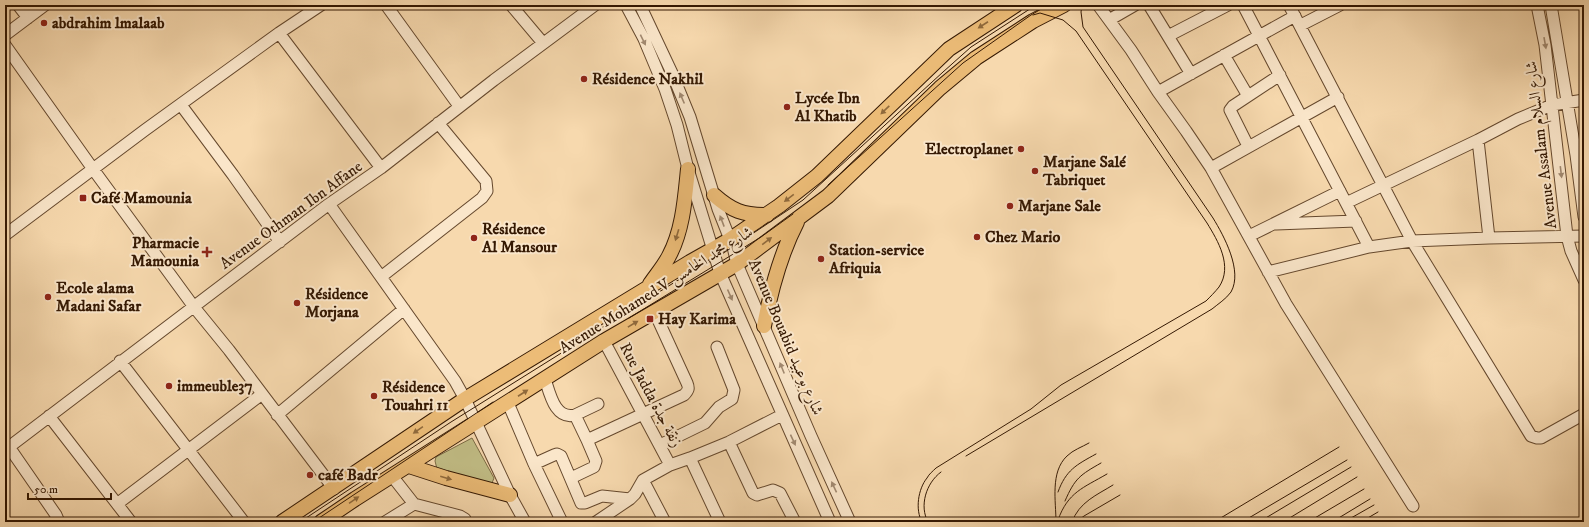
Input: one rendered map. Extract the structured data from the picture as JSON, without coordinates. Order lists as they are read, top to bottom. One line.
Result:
{"streets":{"main road":["Avenue Mohamed V شارع محمد الخامس"],"street":["Avenue Assalam شارع السلام","Avenue Othman Ibn Affane","Avenue Bouabid شارع بوعبيد","Rue Jadda زنقة جدة"]},"crossings":[["Avenue Mohamed V شارع محمد الخامس","Avenue Bouabid شارع بوعبيد"],["Avenue Mohamed V شارع محمد الخامس","Rue Jadda زنقة جدة"]],"places":{"other":["abdrahim lmalaab","Résidence Nakhil","Lycée Ibn Al Khatib","Electroplanet","Marjane Salé Tabriquet","Marjane Sale","Chez Mario","Résidence Al Mansour","Station-service Afriquia","Ecole alama Madani Safar","Résidence Morjana","immeuble37","Résidence Touahri 11","café Badr"],"transit":["Café Mamounia","Hay Karima"],"health":["Pharmacie Mamounia"]},"scale_bar":"50 m"}
